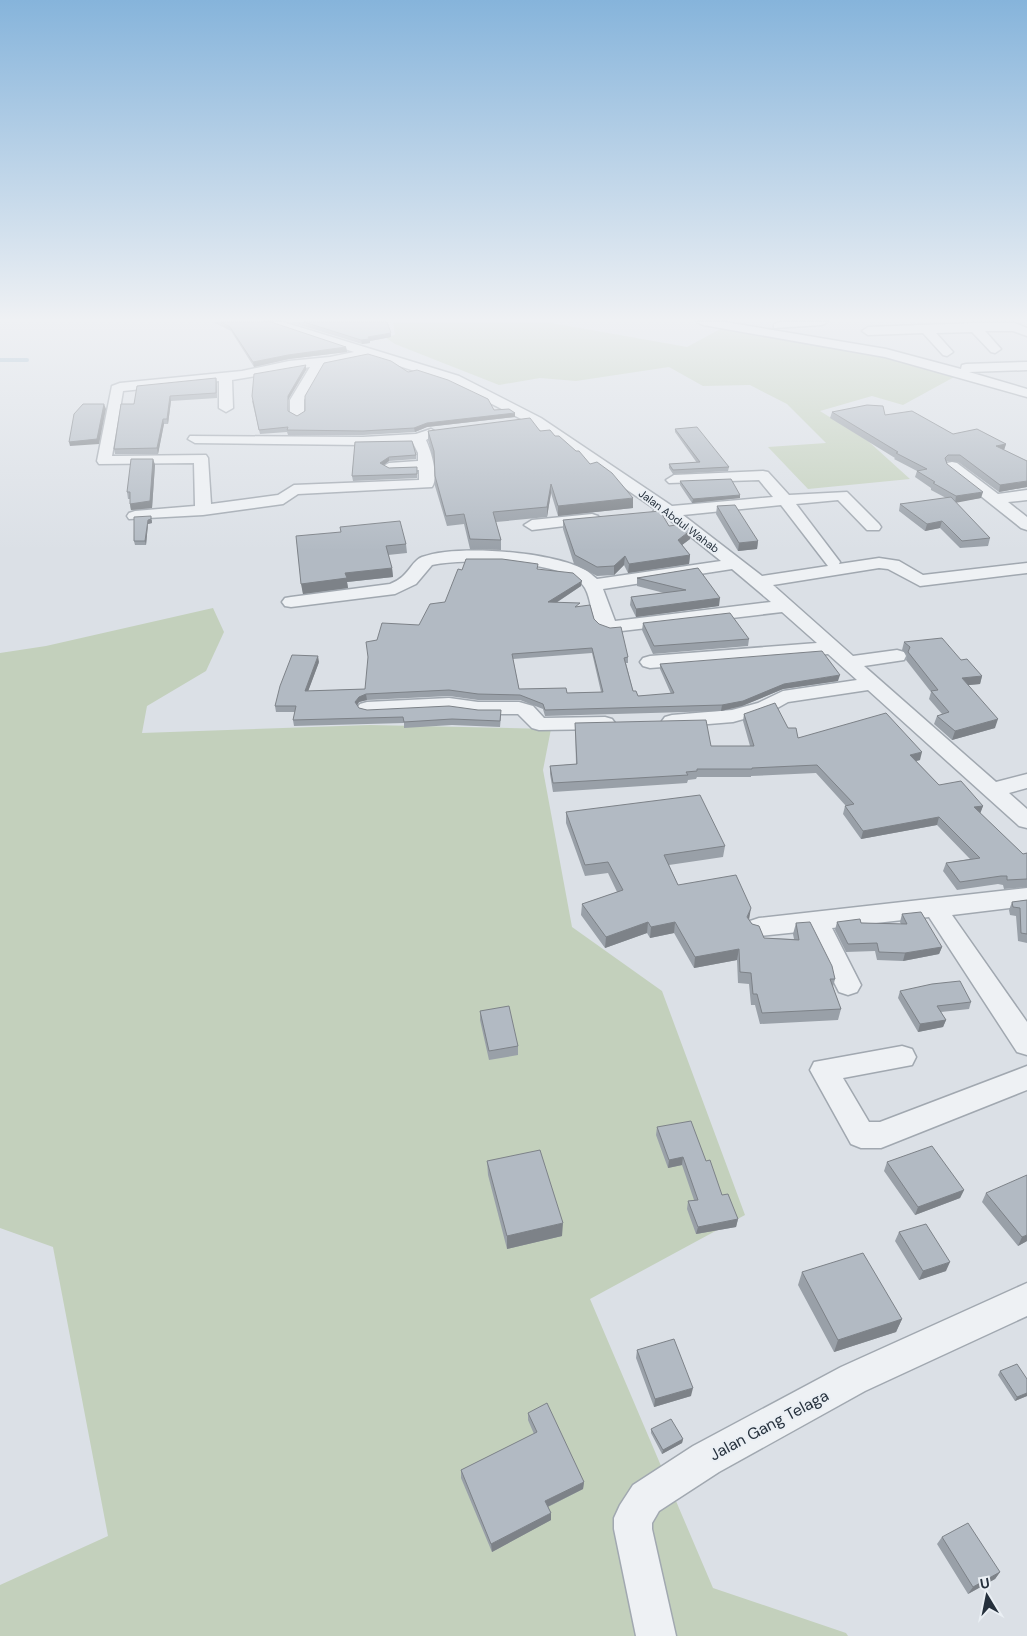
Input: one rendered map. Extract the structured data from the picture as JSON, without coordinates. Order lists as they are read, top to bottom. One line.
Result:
{"streets":{"street":["Jalan Abdul Wahab","Jalan Gang Telaga"]},"north":"top"}
